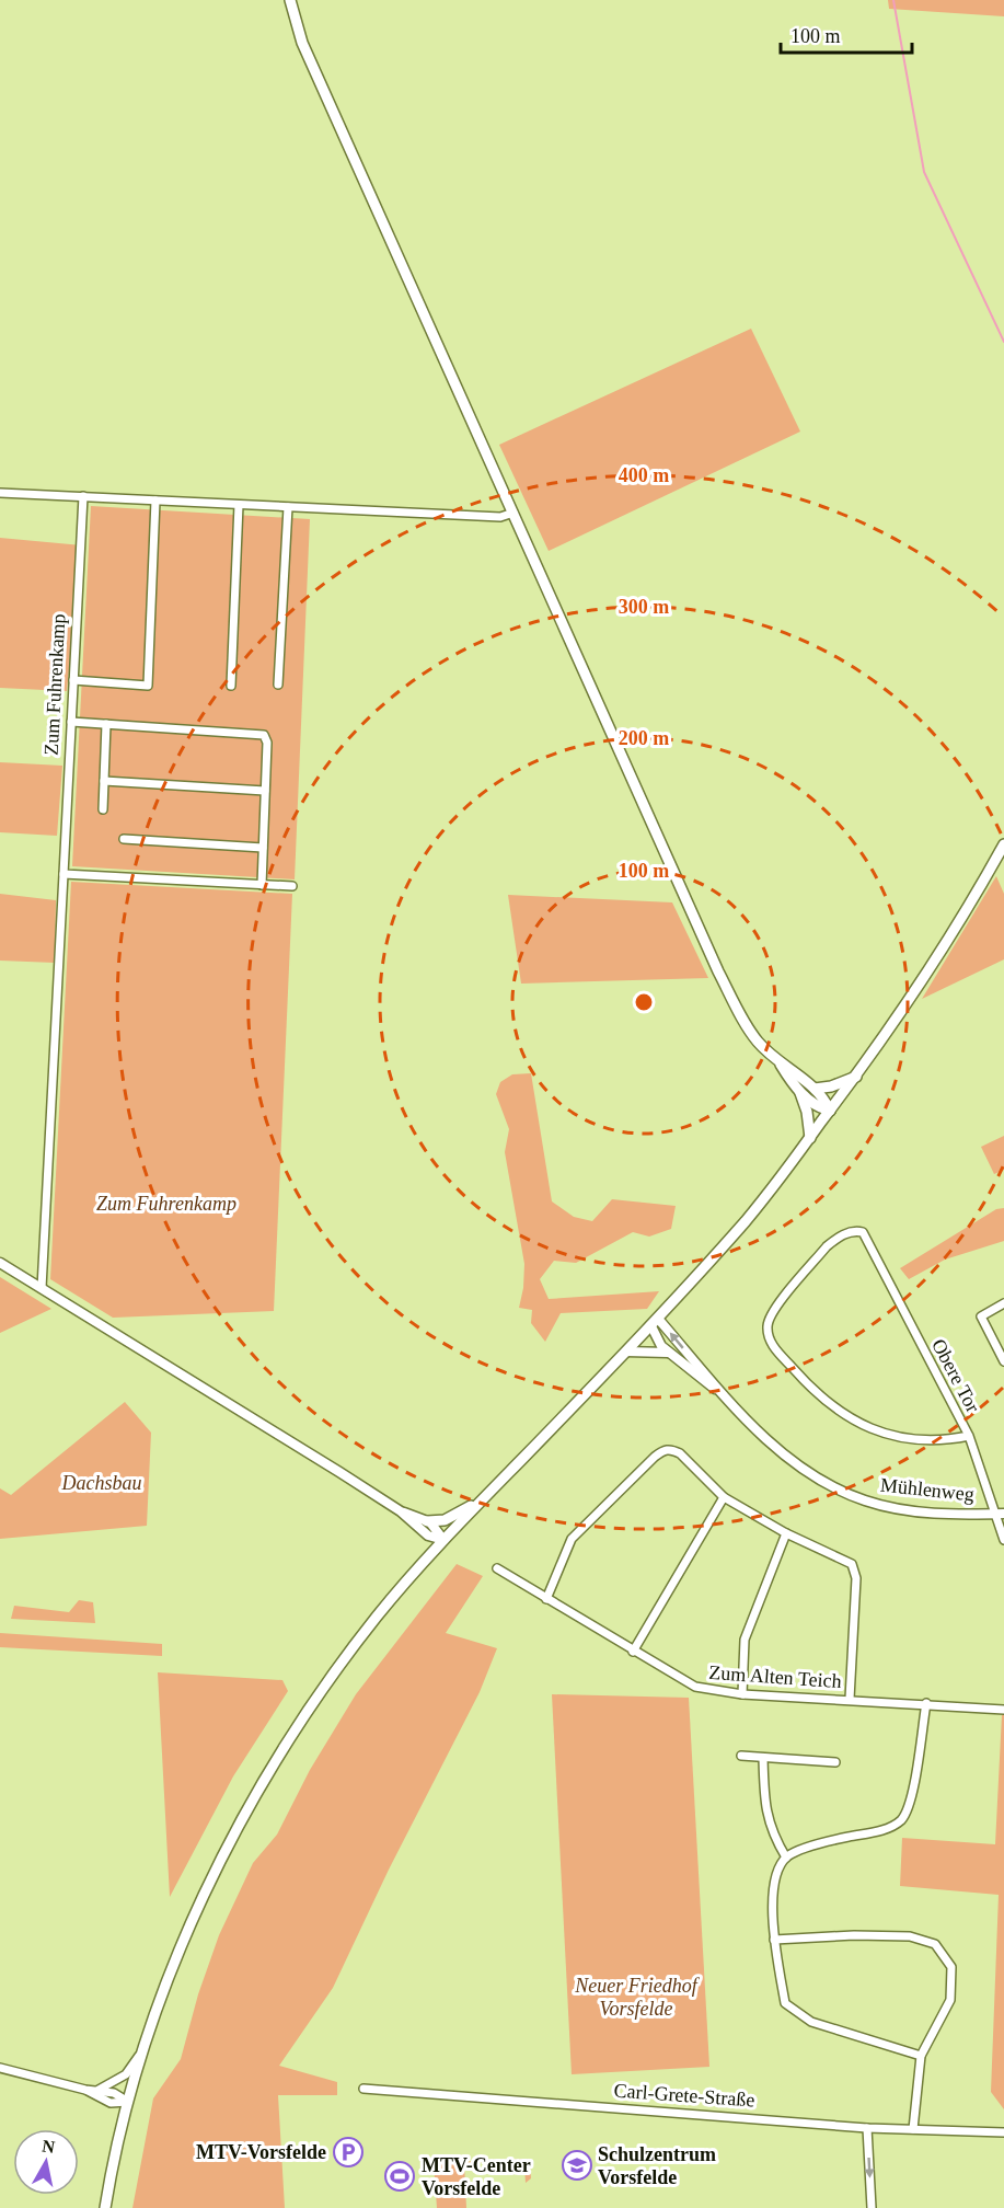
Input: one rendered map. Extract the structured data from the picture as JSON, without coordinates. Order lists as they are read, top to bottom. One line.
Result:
{"streets":{"street":["Zum Fuhrenkamp","Obere Tor","Mühlenweg","Zum Alten Teich","Carl-Grete-Straße"]},"crossings":[["Obere Tor","Mühlenweg"]],"parks":["Zum Fuhrenkamp","Dachsbau","Neuer Friedhof Vorsfelde"],"places":{"parking":["MTV-Vorsfelde"],"school or university":["Schulzentrum Vorsfelde"],"sports":["MTV-Center Vorsfelde"]},"scale_bar":"100 m","north":"top","rings":["400 m","300 m","200 m","100 m"]}
